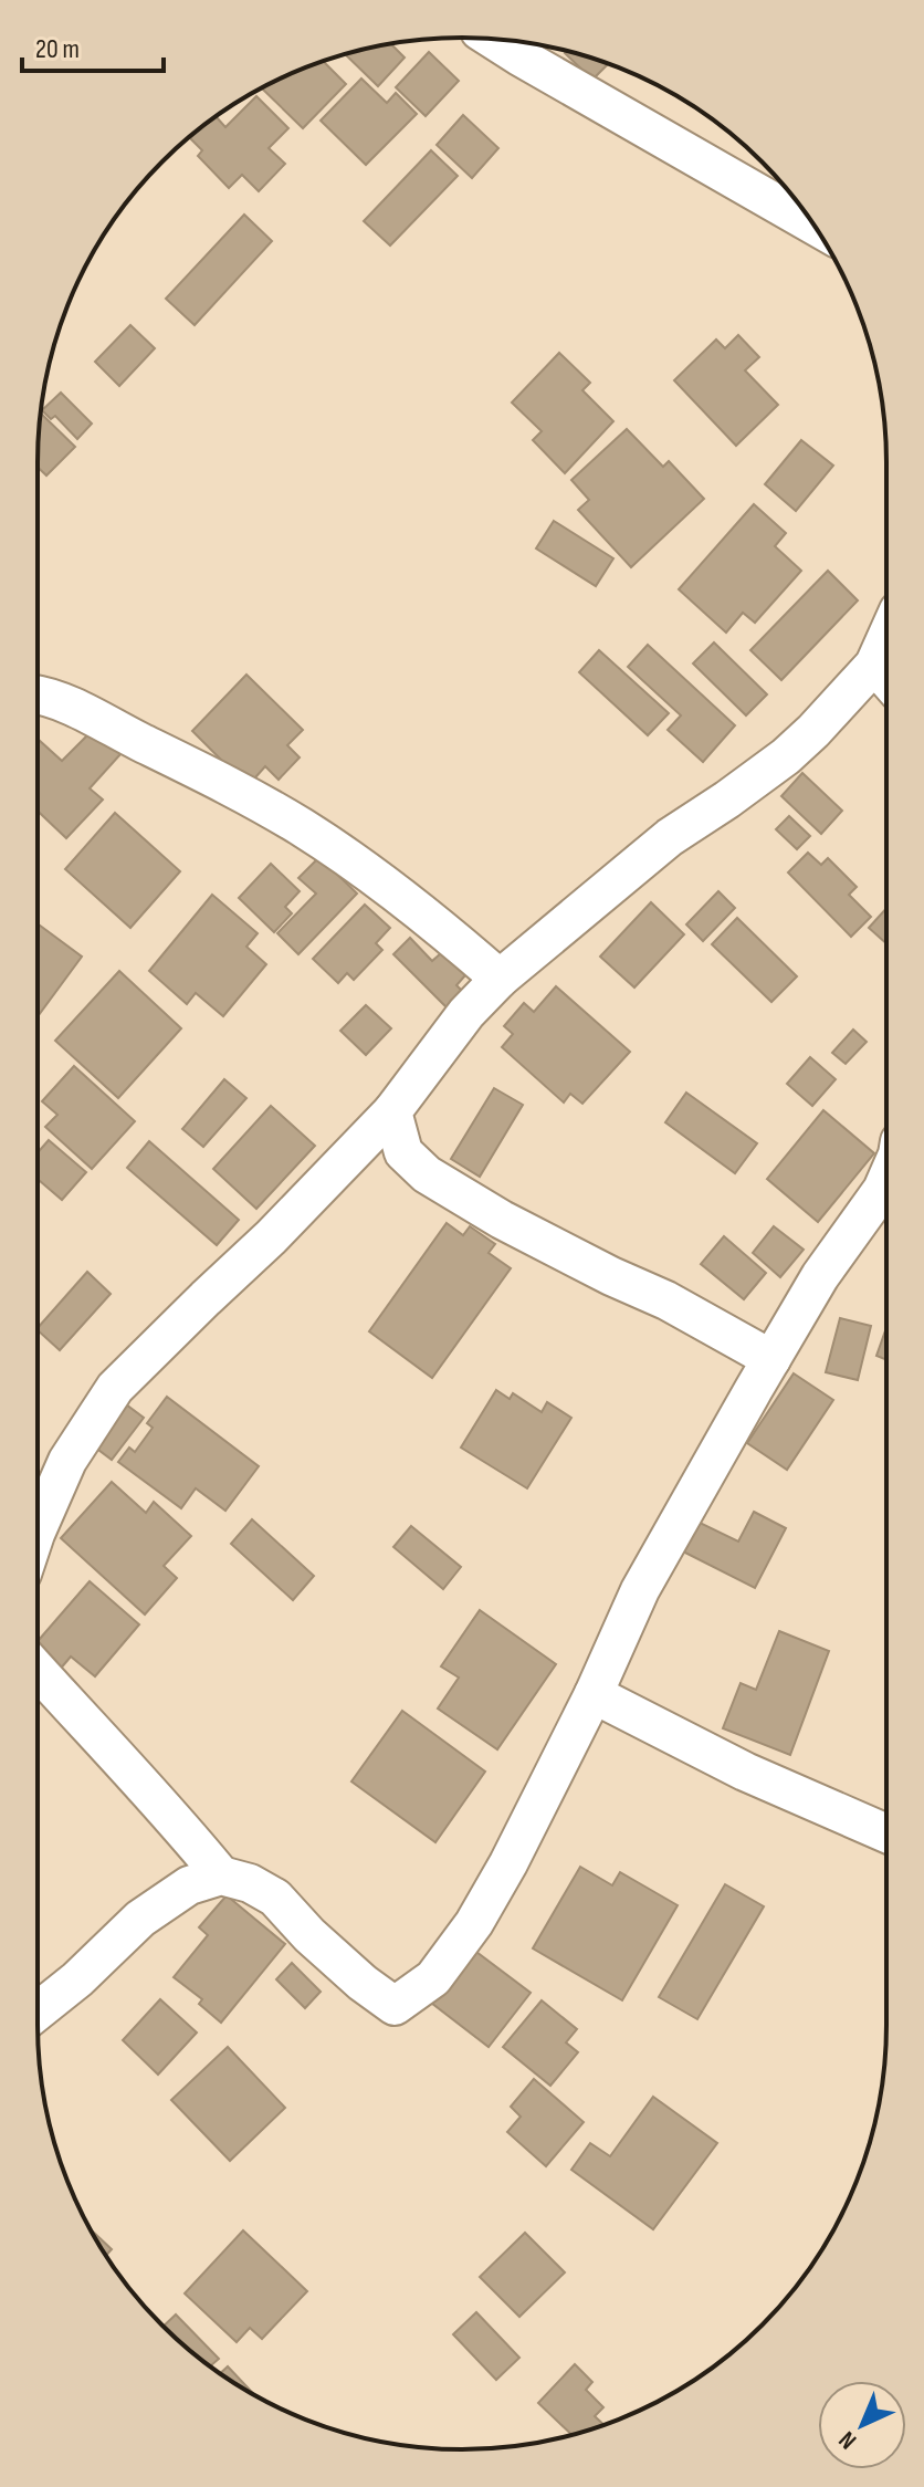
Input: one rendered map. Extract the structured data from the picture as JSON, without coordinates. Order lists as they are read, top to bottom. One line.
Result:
{"scale_bar":"20 m","north":"bottom left"}
